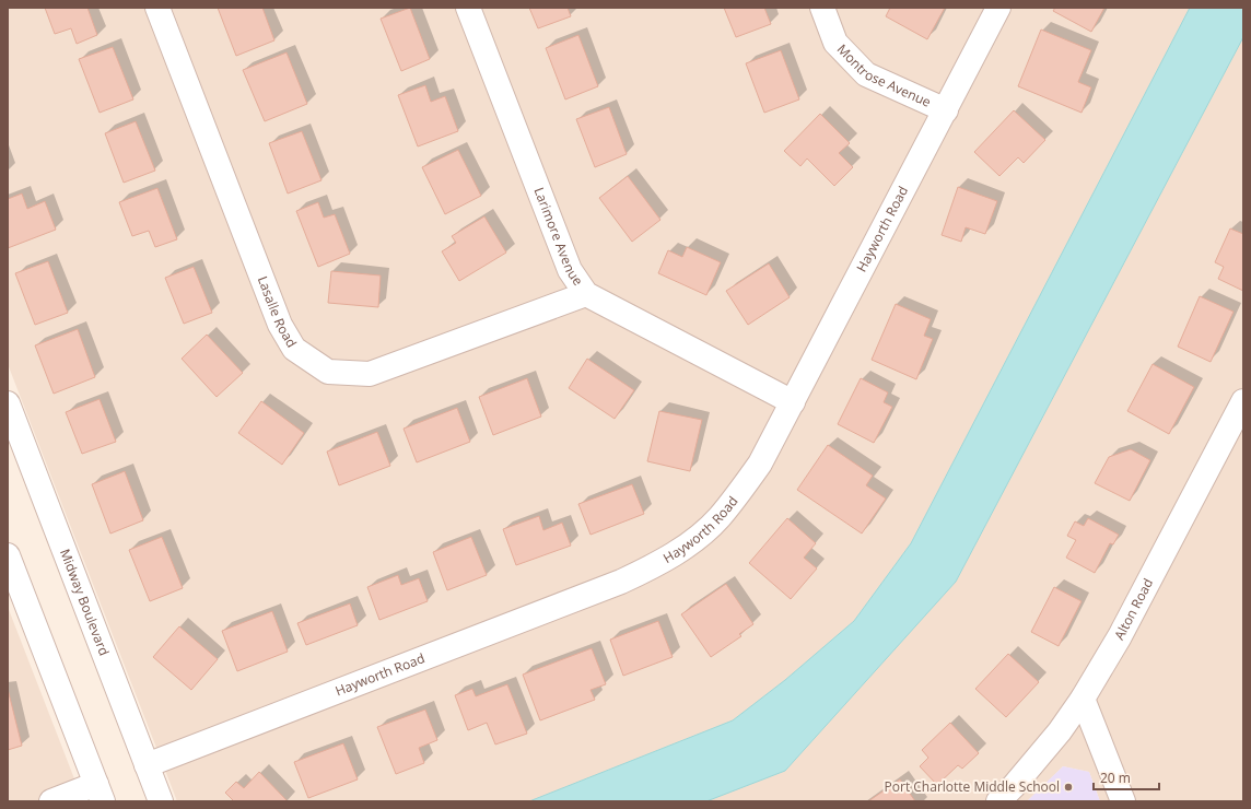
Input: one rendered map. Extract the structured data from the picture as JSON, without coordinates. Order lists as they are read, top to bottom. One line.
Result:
{"streets":{"street":["Montrose Avenue","Hayworth Road","Larimore Avenue","Lasalle Road","Midway Boulevard","Alton Road"]},"crossings":[["Montrose Avenue","Hayworth Road"],["Hayworth Road","Larimore Avenue"],["Hayworth Road","Midway Boulevard"],["Larimore Avenue","Lasalle Road"]],"places":["Port Charlotte Middle School"],"scale_bar":"20 m"}
